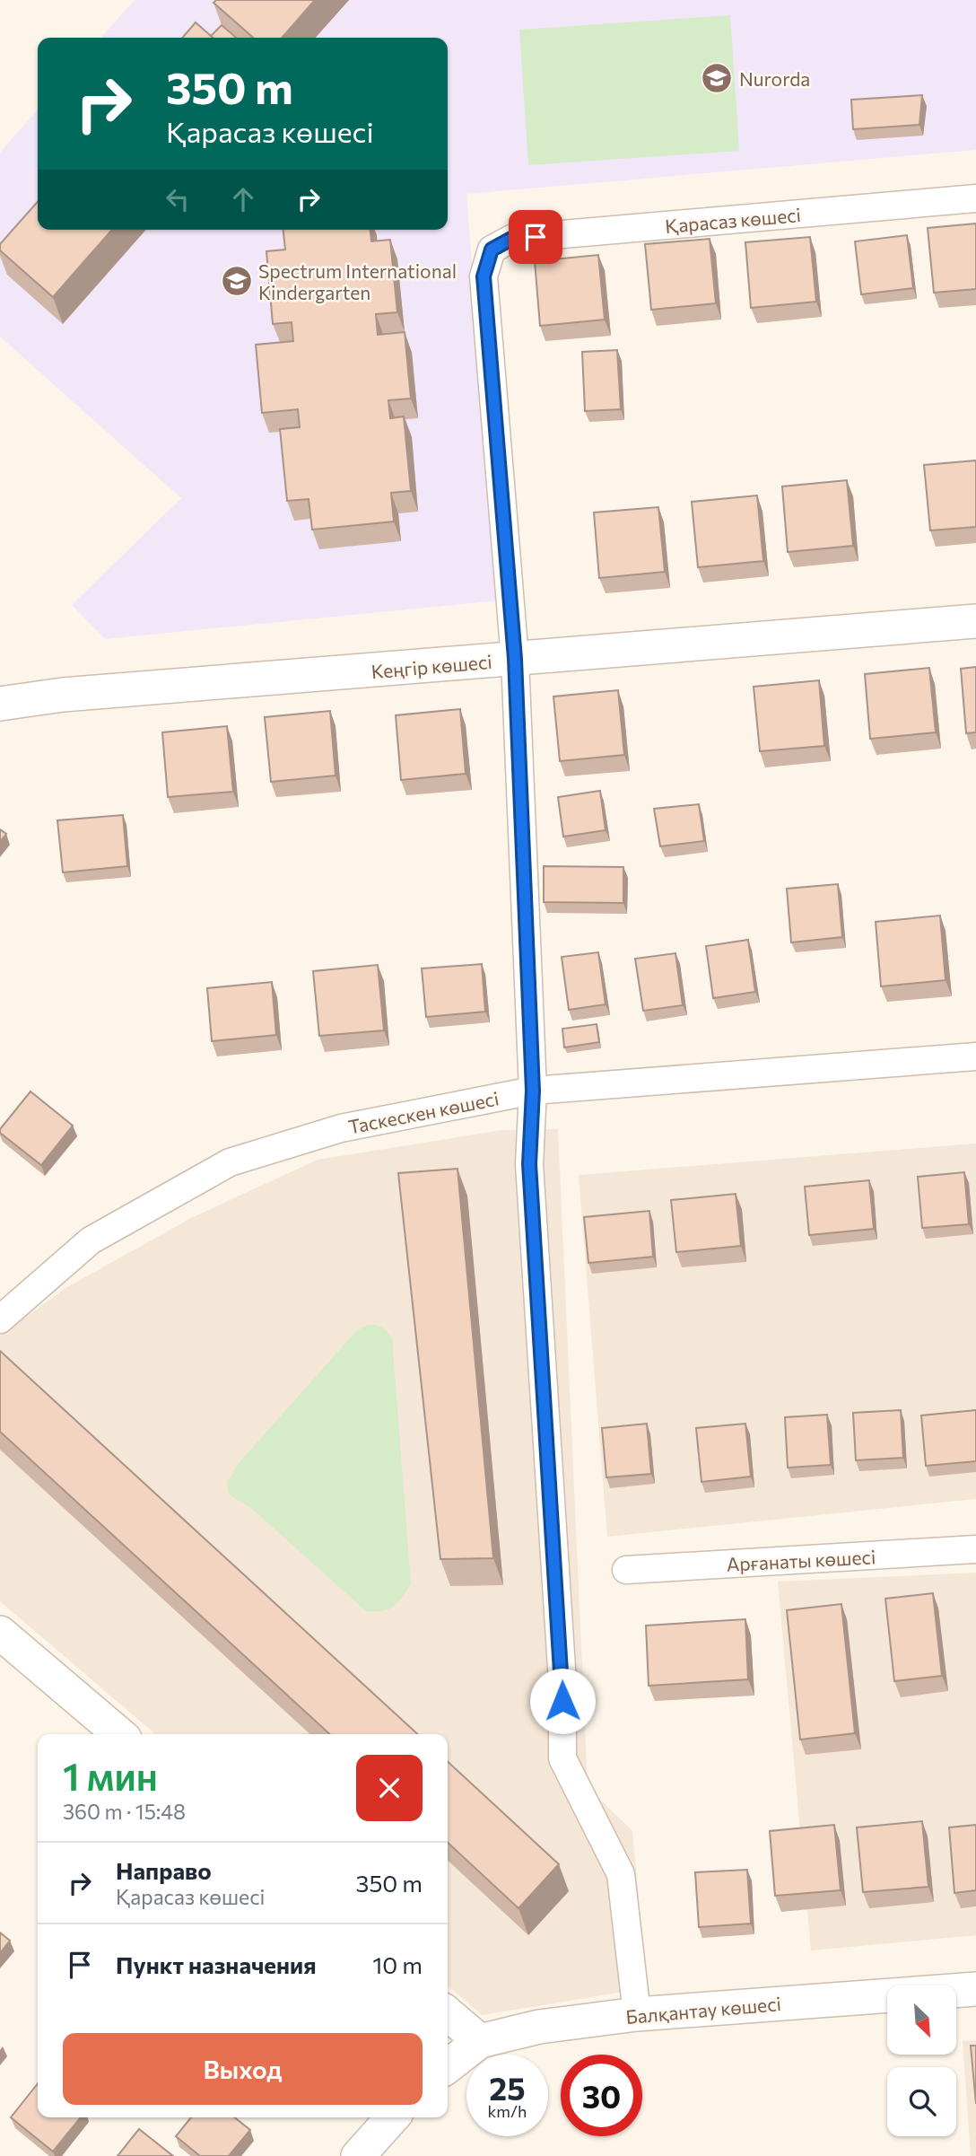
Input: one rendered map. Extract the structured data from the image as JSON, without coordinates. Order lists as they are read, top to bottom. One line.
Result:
{"streets":{"street":["Қарасаз көшесі","Кеңгір көшесі","Таскескен көшесі","Арғанаты көшесі","Балқантау көшесі"]},"crossings":[["Қарасаз көшесі","Кеңгір көшесі"]],"places":{"school or university":["Nurorda","Spectrum International Kindergarten"]},"north":"bottom right","page":{"turn":["350 m","Қарасаз көшесі"],"heading":["1 мин","360 m · 15:48"],"list":[{"name":"Направо","note":"Қарасаз көшесі","value":"350 m"},{"name":"Пункт назначения","value":"10 m"}],"buttons":"Выход","speed":"25 km/h","limit":"30"}}
